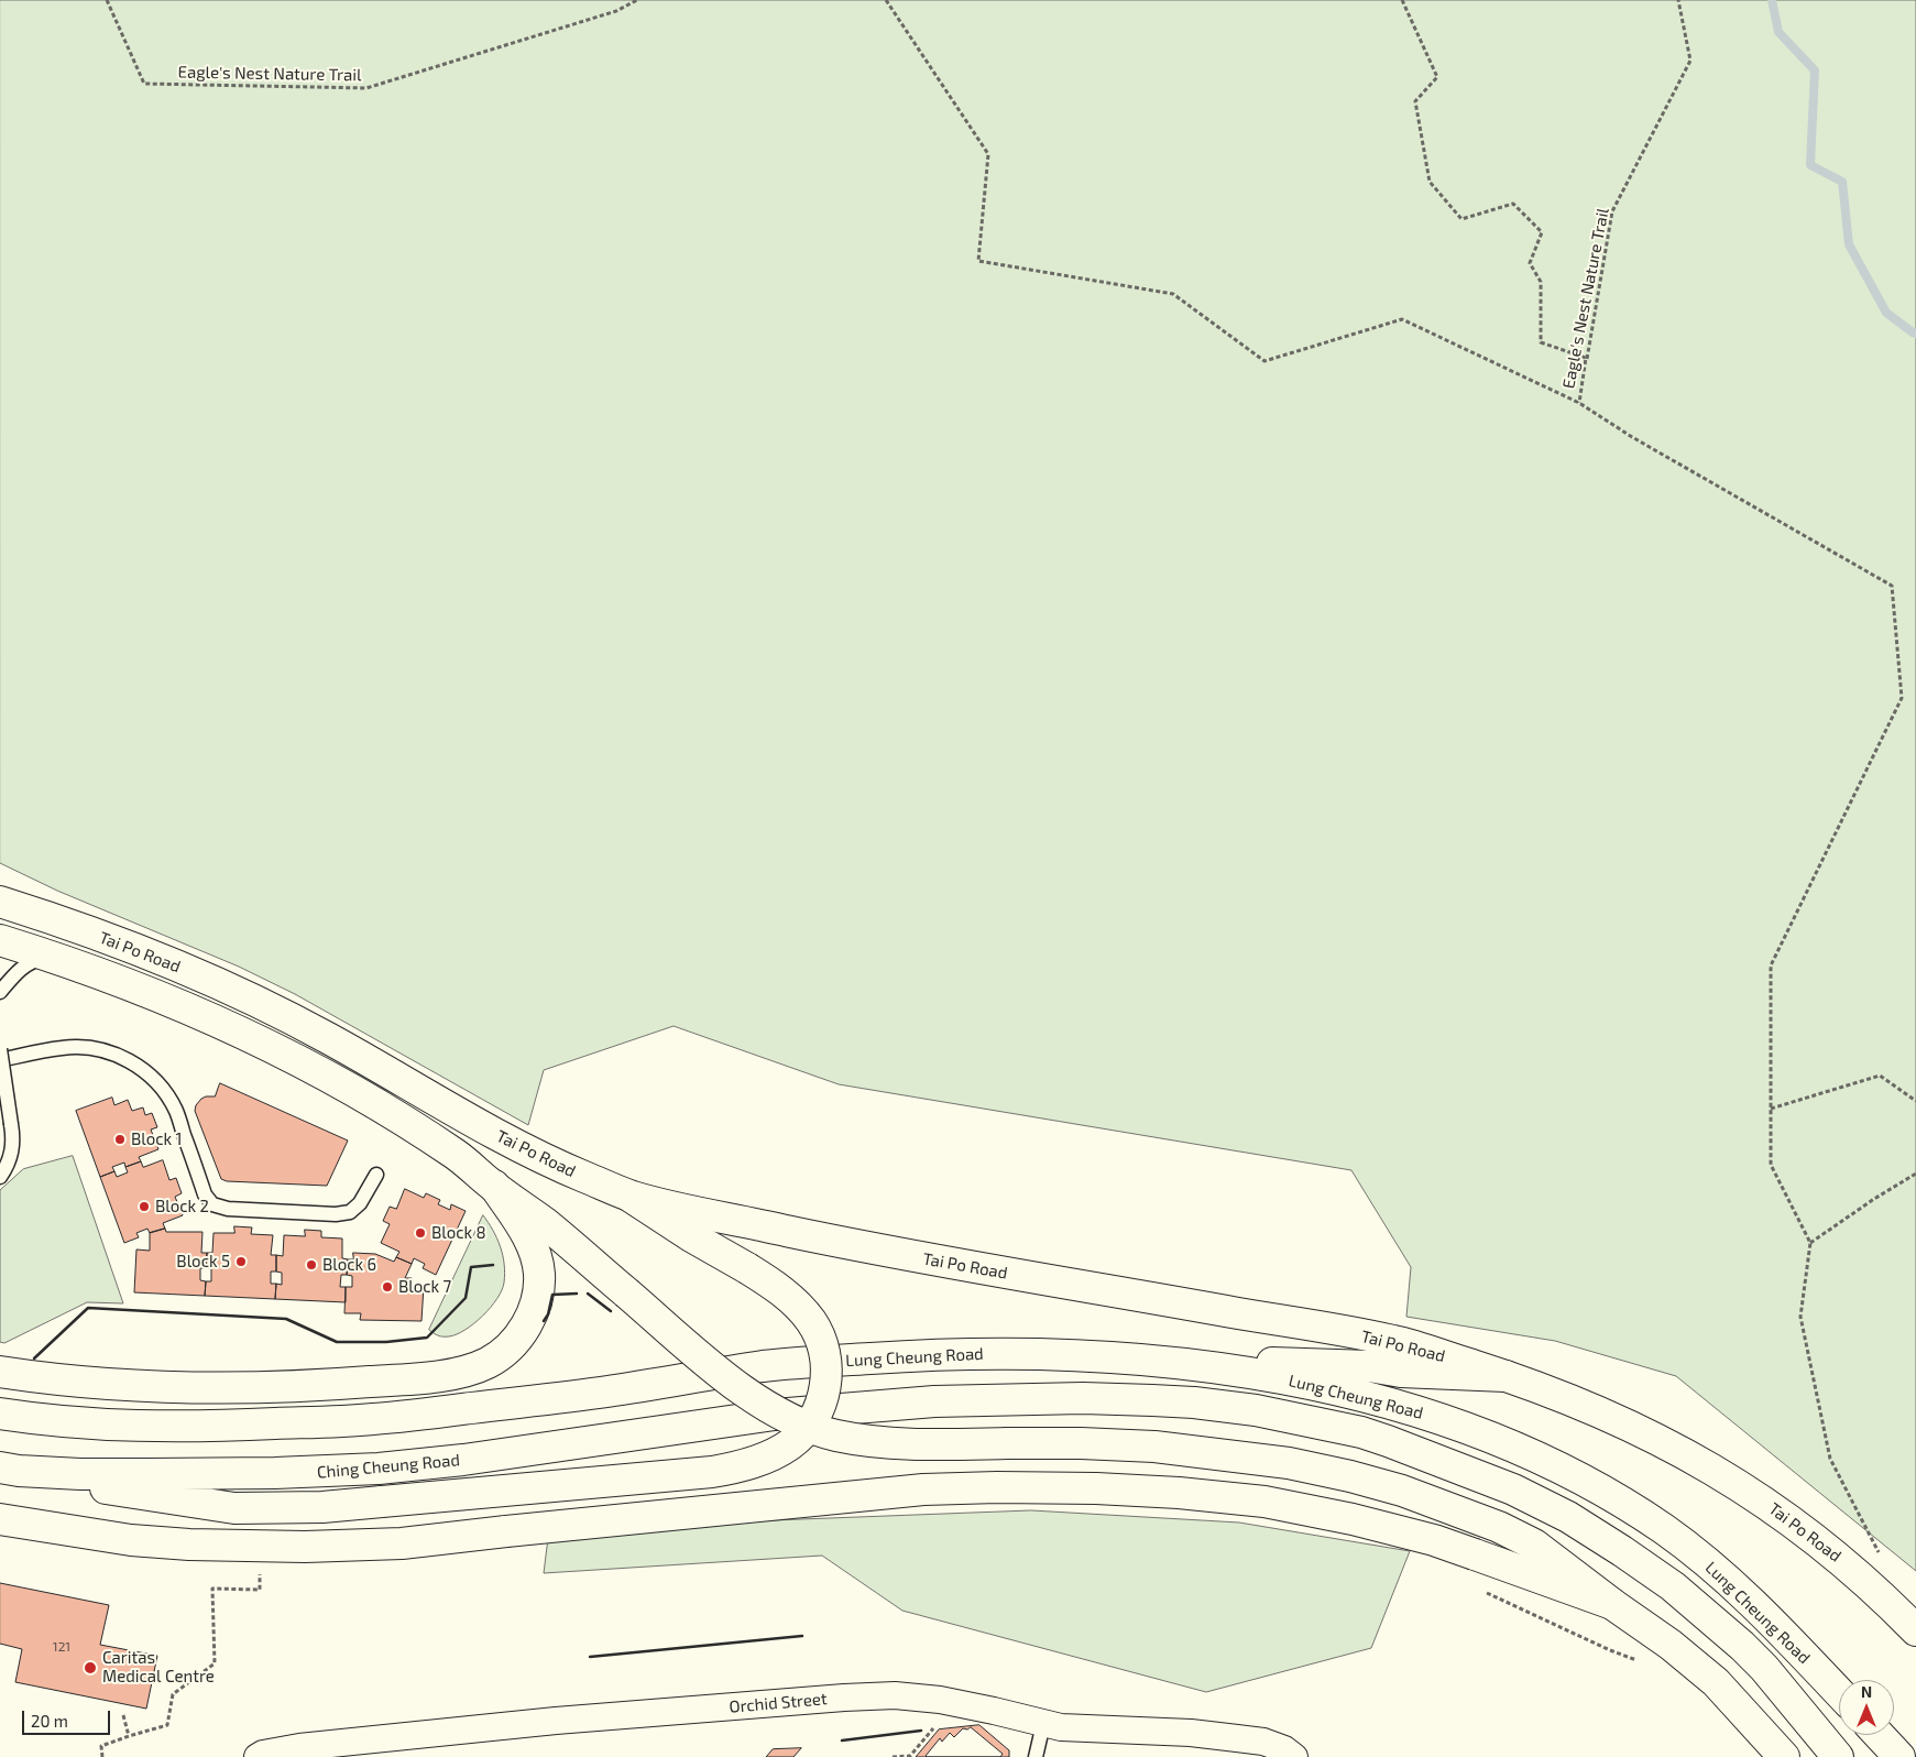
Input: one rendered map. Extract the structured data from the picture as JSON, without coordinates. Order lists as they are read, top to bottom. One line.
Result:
{"streets":{"main road":["Tai Po Road","Lung Cheung Road","Ching Cheung Road"],"street":["Orchid Street"],"path":["Eagle's Nest Nature Trail"]},"crossings":[["Lung Cheung Road","Ching Cheung Road"]],"places":["Block 1","Block 2","Block 8","Block 5","Block 6","Block 7","Caritas Medical Centre"],"house_numbers":["121"],"scale_bar":"20 m","north":"top"}
